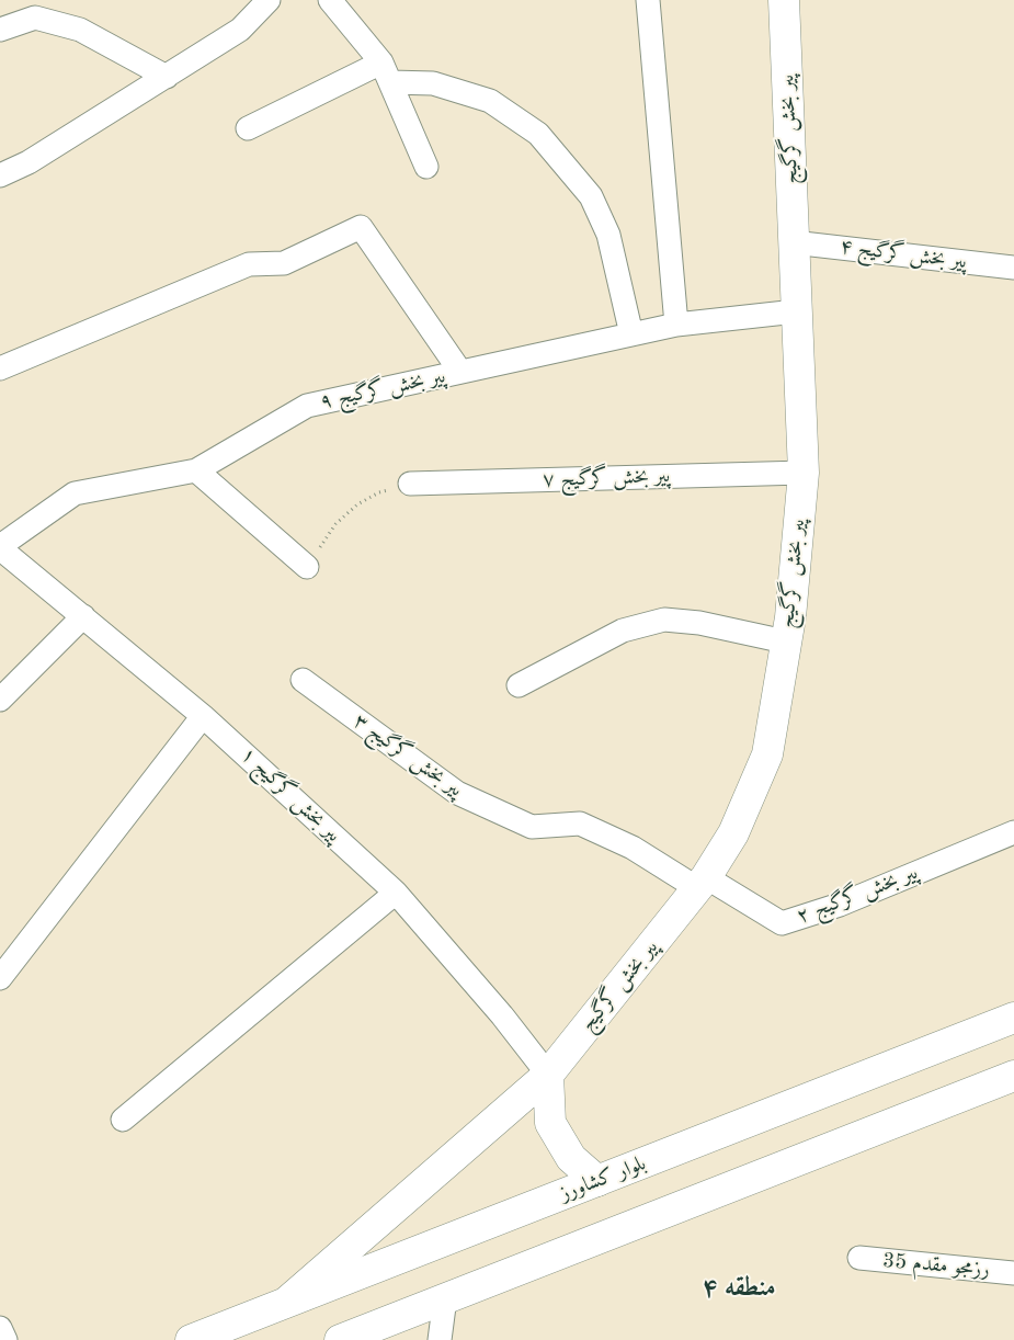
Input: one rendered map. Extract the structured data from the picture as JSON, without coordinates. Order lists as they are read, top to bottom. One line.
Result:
{"streets":{"street":["پیر بخش گرگیج","پیر بخش گرگیج ۴","پیر بخش گرگیج ۹","پیر بخش گرگیج ۷","پیر بخش گرگیج ۳","پیر بخش گرگیج ۱","پیر بخش گرگیج ۲","بلوار کشاورز","رزمجو مقدم 35"]},"crossings":[["پیر بخش گرگیج","پیر بخش گرگیج ۴"],["پیر بخش گرگیج","پیر بخش گرگیج ۹"],["پیر بخش گرگیج","پیر بخش گرگیج ۷"],["پیر بخش گرگیج","پیر بخش گرگیج ۳"],["پیر بخش گرگیج","پیر بخش گرگیج ۱"],["پیر بخش گرگیج","پیر بخش گرگیج ۲"],["پیر بخش گرگیج","بلوار کشاورز"],["پیر بخش گرگیج ۹","پیر بخش گرگیج ۱"],["پیر بخش گرگیج ۳","پیر بخش گرگیج ۲"]],"districts":["منطقه ۴"]}
